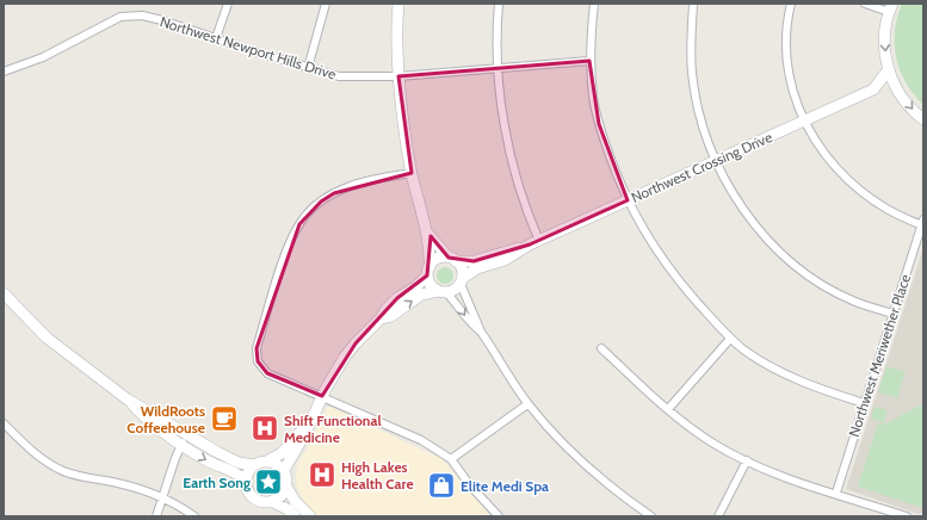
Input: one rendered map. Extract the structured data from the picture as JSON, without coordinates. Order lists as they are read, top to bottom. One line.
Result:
{"streets":{"street":["Northwest Newport Hills Drive","Northwest Crossing Drive","Northwest Meriwether Place"]},"places":{"cafe":["WildRoots Coffeehouse"],"hospital":["Shift Functional Medicine","High Lakes Health Care"],"place":["Earth Song"],"shop":["Elite Medi Spa"]}}
